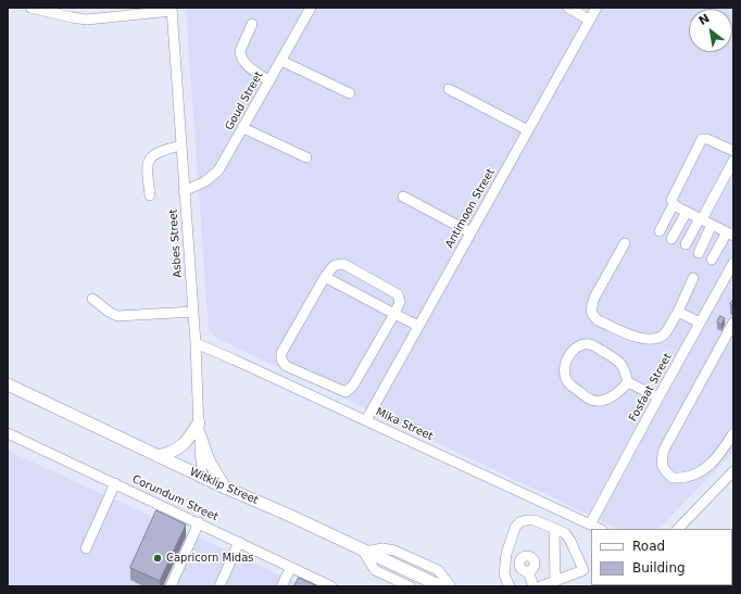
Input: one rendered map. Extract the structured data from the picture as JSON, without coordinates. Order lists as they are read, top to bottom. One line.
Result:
{"streets":{"main road":["Witklip Street"],"street":["Goud Street","Antimoon Street","Asbes Street","Fosfaat Street","Mika Street","Corundum Street"]},"crossings":[["Goud Street","Asbes Street"],["Antimoon Street","Mika Street"],["Asbes Street","Mika Street"],["Asbes Street","Witklip Street"],["Fosfaat Street","Mika Street"]],"places":["Capricorn Midas"],"legend":["Road","Building"],"north":"top left"}
